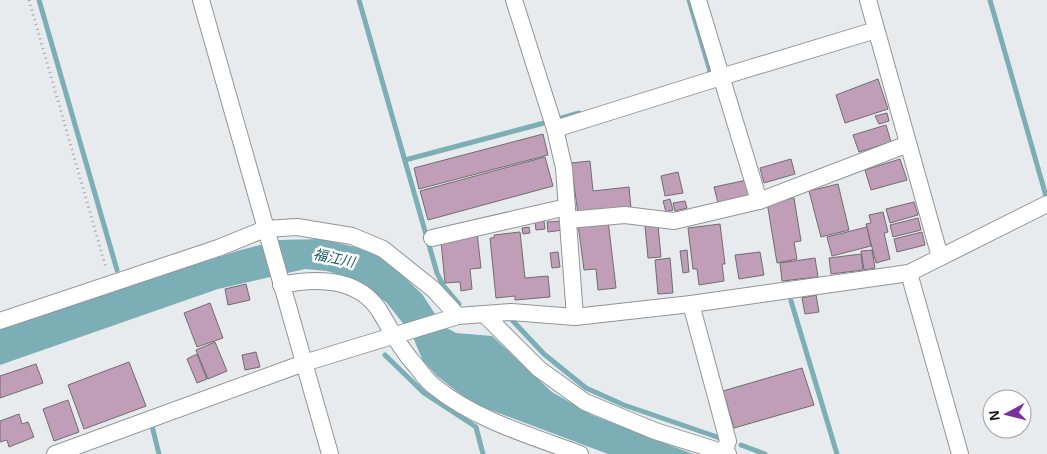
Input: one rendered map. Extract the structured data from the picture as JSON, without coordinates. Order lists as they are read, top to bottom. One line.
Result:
{"water":["福江川"],"north":"left"}
